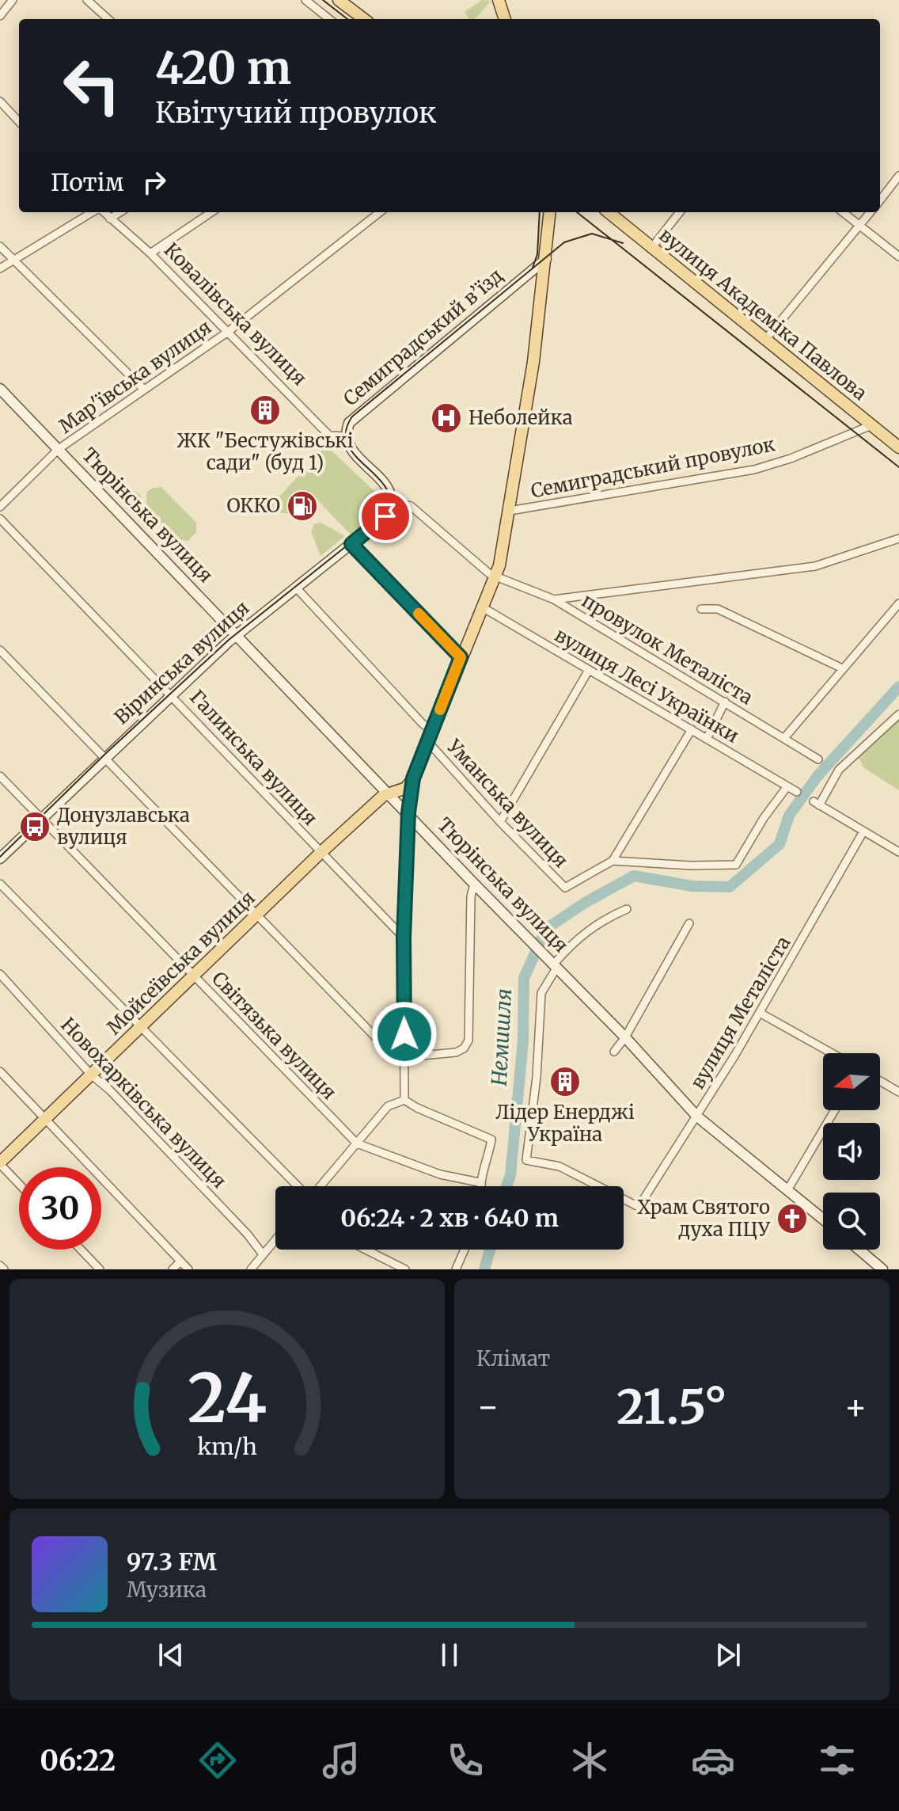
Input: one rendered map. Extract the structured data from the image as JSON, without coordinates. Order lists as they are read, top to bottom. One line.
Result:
{"streets":{"main road":["вулиця Академіка Павлова","Семиградський в’їзд","Тюрінська вулиця","Віринська вулиця","Мойсеївська вулиця"],"street":["Ковалівська вулиця","Мар'ївська вулиця","Семиградський провулок","провулок Металіста","вулиця Лесі Українки","Галинська вулиця","Уманська вулиця","вулиця Металіста","Світязька вулиця","Новохарківська вулиця"]},"crossings":[["Ковалівська вулиця","Семиградський в’їзд"],["Ковалівська вулиця","Мар'ївська вулиця"],["вулиця Академіка Павлова","Семиградський провулок"],["Семиградський в’їзд","Віринська вулиця"],["Мар'ївська вулиця","Тюрінська вулиця"],["Тюрінська вулиця","Віринська вулиця"],["Тюрінська вулиця","Мойсеївська вулиця"],["Тюрінська вулиця","вулиця Металіста"],["Віринська вулиця","Галинська вулиця"],["Віринська вулиця","Уманська вулиця"],["Віринська вулиця","Світязька вулиця"],["Галинська вулиця","Мойсеївська вулиця"],["Мойсеївська вулиця","Світязька вулиця"],["Мойсеївська вулиця","Новохарківська вулиця"]],"water":["Немишля"],"places":{"building":["ЖК \"Бестужівські сади\" (буд 1)","Лідер Енерджі Україна"],"hospital":["Неболейка"],"fuel station":["ОККО"],"bus stop":["Донузлавська вулиця"],"church":["Храм Святого духа ПЦУ"]},"north":"left","page":{"turn":["420 m","Квітучий провулок"],"then":"Потім","limit":"30","trip":"06:24 · 2 хв · 640 m","tile":"Клімат","heat":["−","21.5°","+"],"song":["97.3 FM","Музика"],"tabs":"06:22","gauge":["24","km/h"]}}
